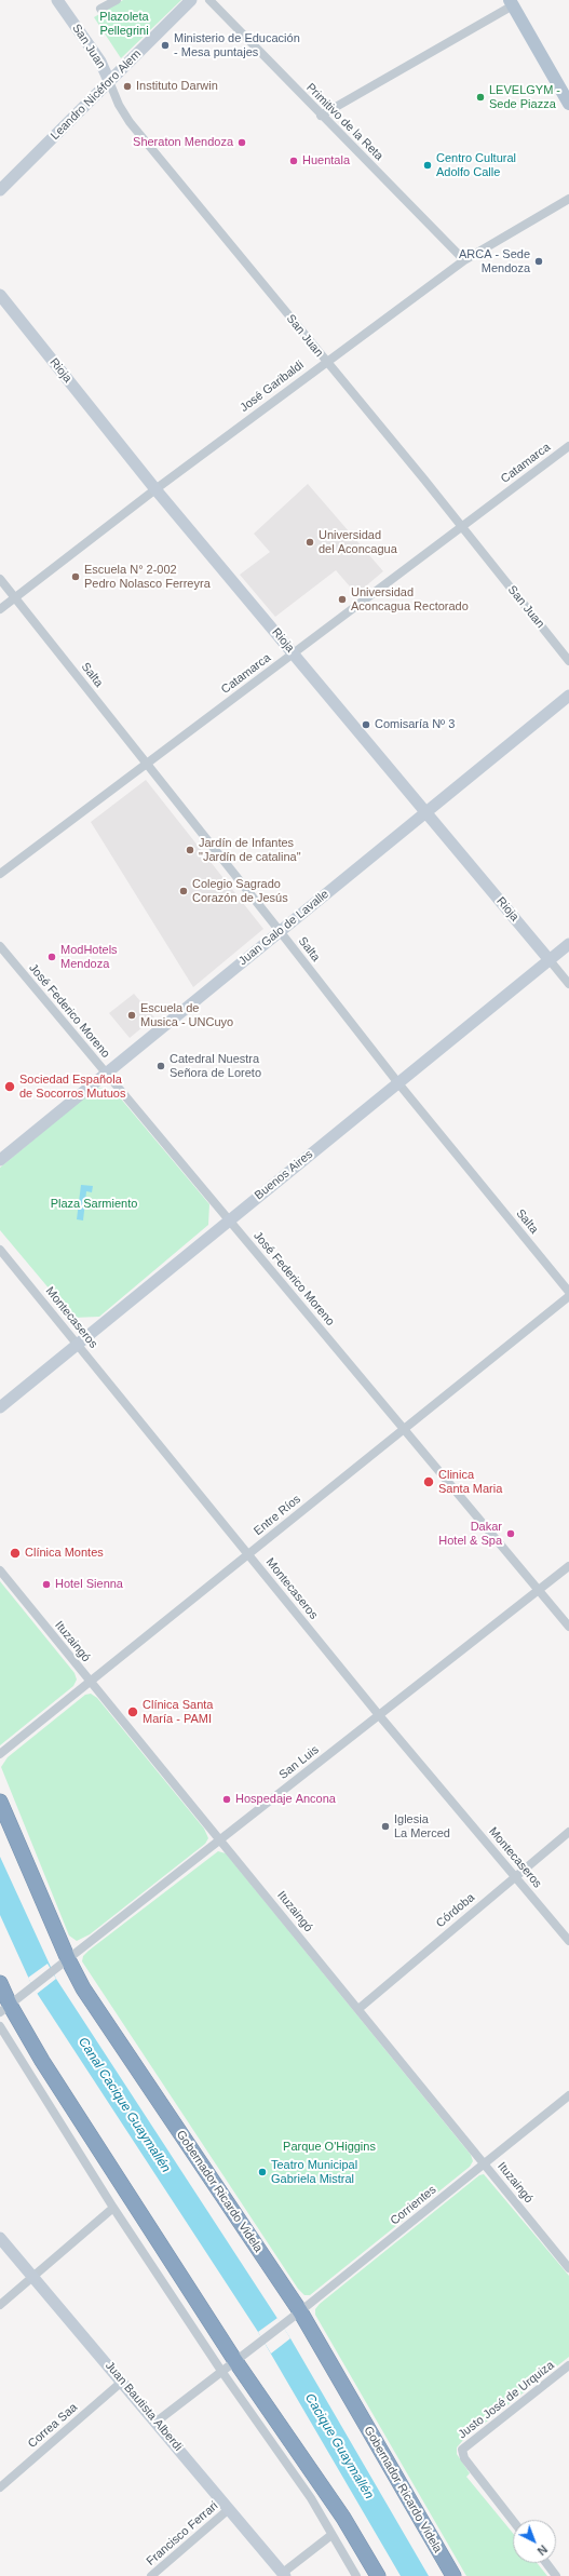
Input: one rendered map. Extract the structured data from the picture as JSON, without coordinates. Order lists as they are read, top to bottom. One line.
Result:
{"streets":{"highway":["Gobernador Ricardo Videla"],"street":["San Juan","Leandro Nicéforo Alem","Primitivo de la Reta","Rioja","José Garibaldi","Catamarca","Salta","Juan Galo de Lavalle","José Federico Moreno","Buenos Aires","Montecaseros","Entre Ríos","Ituzaingó","San Luis","Córdoba","Corrientes","Justo José de Urquiza","Juan Bautista Alberdi","Correa Saa","Francisco Ferrari"]},"crossings":[["San Juan","Leandro Nicéforo Alem"],["San Juan","José Garibaldi"],["San Juan","Catamarca"],["Primitivo de la Reta","José Garibaldi"],["Rioja","José Garibaldi"],["Rioja","Catamarca"],["Rioja","Juan Galo de Lavalle"],["Rioja","Buenos Aires"],["José Garibaldi","Salta"],["Catamarca","Salta"],["Salta","Juan Galo de Lavalle"],["Salta","Buenos Aires"],["Juan Galo de Lavalle","José Federico Moreno"],["José Federico Moreno","Buenos Aires"],["José Federico Moreno","Entre Ríos"],["José Federico Moreno","San Luis"],["Buenos Aires","Montecaseros"],["Montecaseros","Entre Ríos"],["Montecaseros","San Luis"],["Montecaseros","Córdoba"],["Entre Ríos","Ituzaingó"],["Ituzaingó","San Luis"],["Ituzaingó","Córdoba"],["Ituzaingó","Corrientes"],["San Luis","Gobernador Ricardo Videla"],["Gobernador Ricardo Videla","Corrientes"],["Juan Bautista Alberdi","Correa Saa"],["Juan Bautista Alberdi","Francisco Ferrari"]],"water":["Canal Cacique Guaymallén","Cacique Guaymallén"],"parks":["Plazoleta Pellegrini","Plaza Sarmiento","Parque O'Higgins"],"places":["Ministerio de Educación - Mesa puntajes","Instituto Darwin","LEVELGYM - Sede Piazza","Sheraton Mendoza","Huentala","Centro Cultural Adolfo Calle","ARCA - Sede Mendoza","Universidad del Aconcagua","Escuela N° 2-002 Pedro Nolasco Ferreyra","Universidad Aconcagua Rectorado","Comisaría Nº 3","Jardín de Infantes \"Jardín de catalina\"","Colegio Sagrado Corazón de Jesús","ModHotels Mendoza","Escuela de Musica - UNCuyo","Catedral Nuestra Señora de Loreto","Sociedad Española de Socorros Mutuos","Clinica Santa Maria","Dakar Hotel & Spa","Clínica Montes","Hotel Sienna","Clínica Santa María - PAMI","Hospedaje Ancona","Iglesia La Merced","Teatro Municipal Gabriela Mistral"],"north":"bottom right"}
